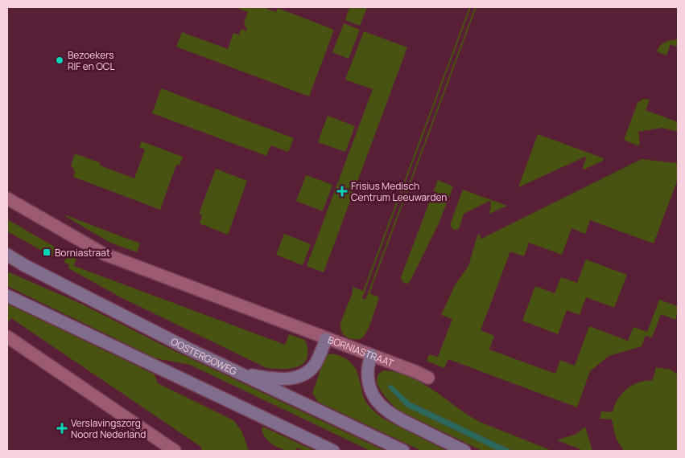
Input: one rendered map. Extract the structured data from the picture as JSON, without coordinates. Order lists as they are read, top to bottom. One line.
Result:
{"streets":{"main road":["OOSTERGOWEG"],"street":["BORNIASTRAAT"]},"places":{"other":["Bezoekers RIF en OCL"],"health":["Frisius Medisch Centrum Leeuwarden","Verslavingszorg Noord Nederland"],"transit":["Borniastraat"]}}
